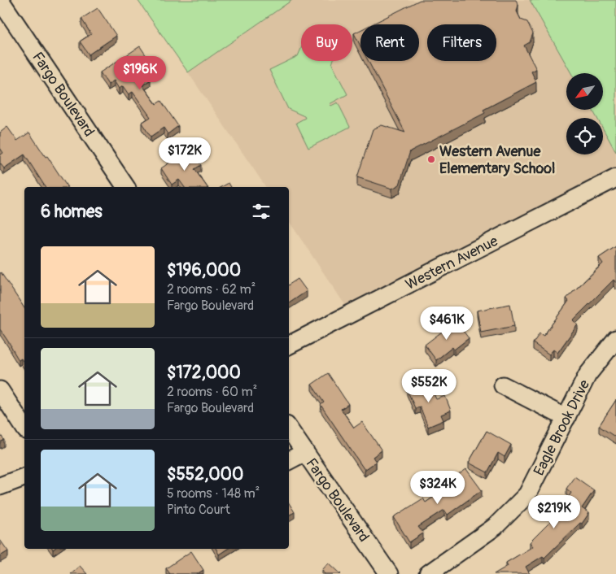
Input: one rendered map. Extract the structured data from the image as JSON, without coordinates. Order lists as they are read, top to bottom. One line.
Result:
{"streets":{"street":["Fargo Boulevard","Western Avenue","Eagle Brook Drive"]},"places":["Western Avenue Elementary School"],"north":"bottom left","page":{"chip":["Buy","Rent","Filters"],"price":["$196K","$172K","$461K","$552K","$324K","$219K"],"heading":"6 homes","list":[{"name":"$196,000","note":"2 rooms · 62 m² · Fargo Boulevard"},{"name":"$172,000","note":"2 rooms · 60 m² · Fargo Boulevard"},{"name":"$552,000","note":"5 rooms · 148 m² · Pinto Court"}]}}
